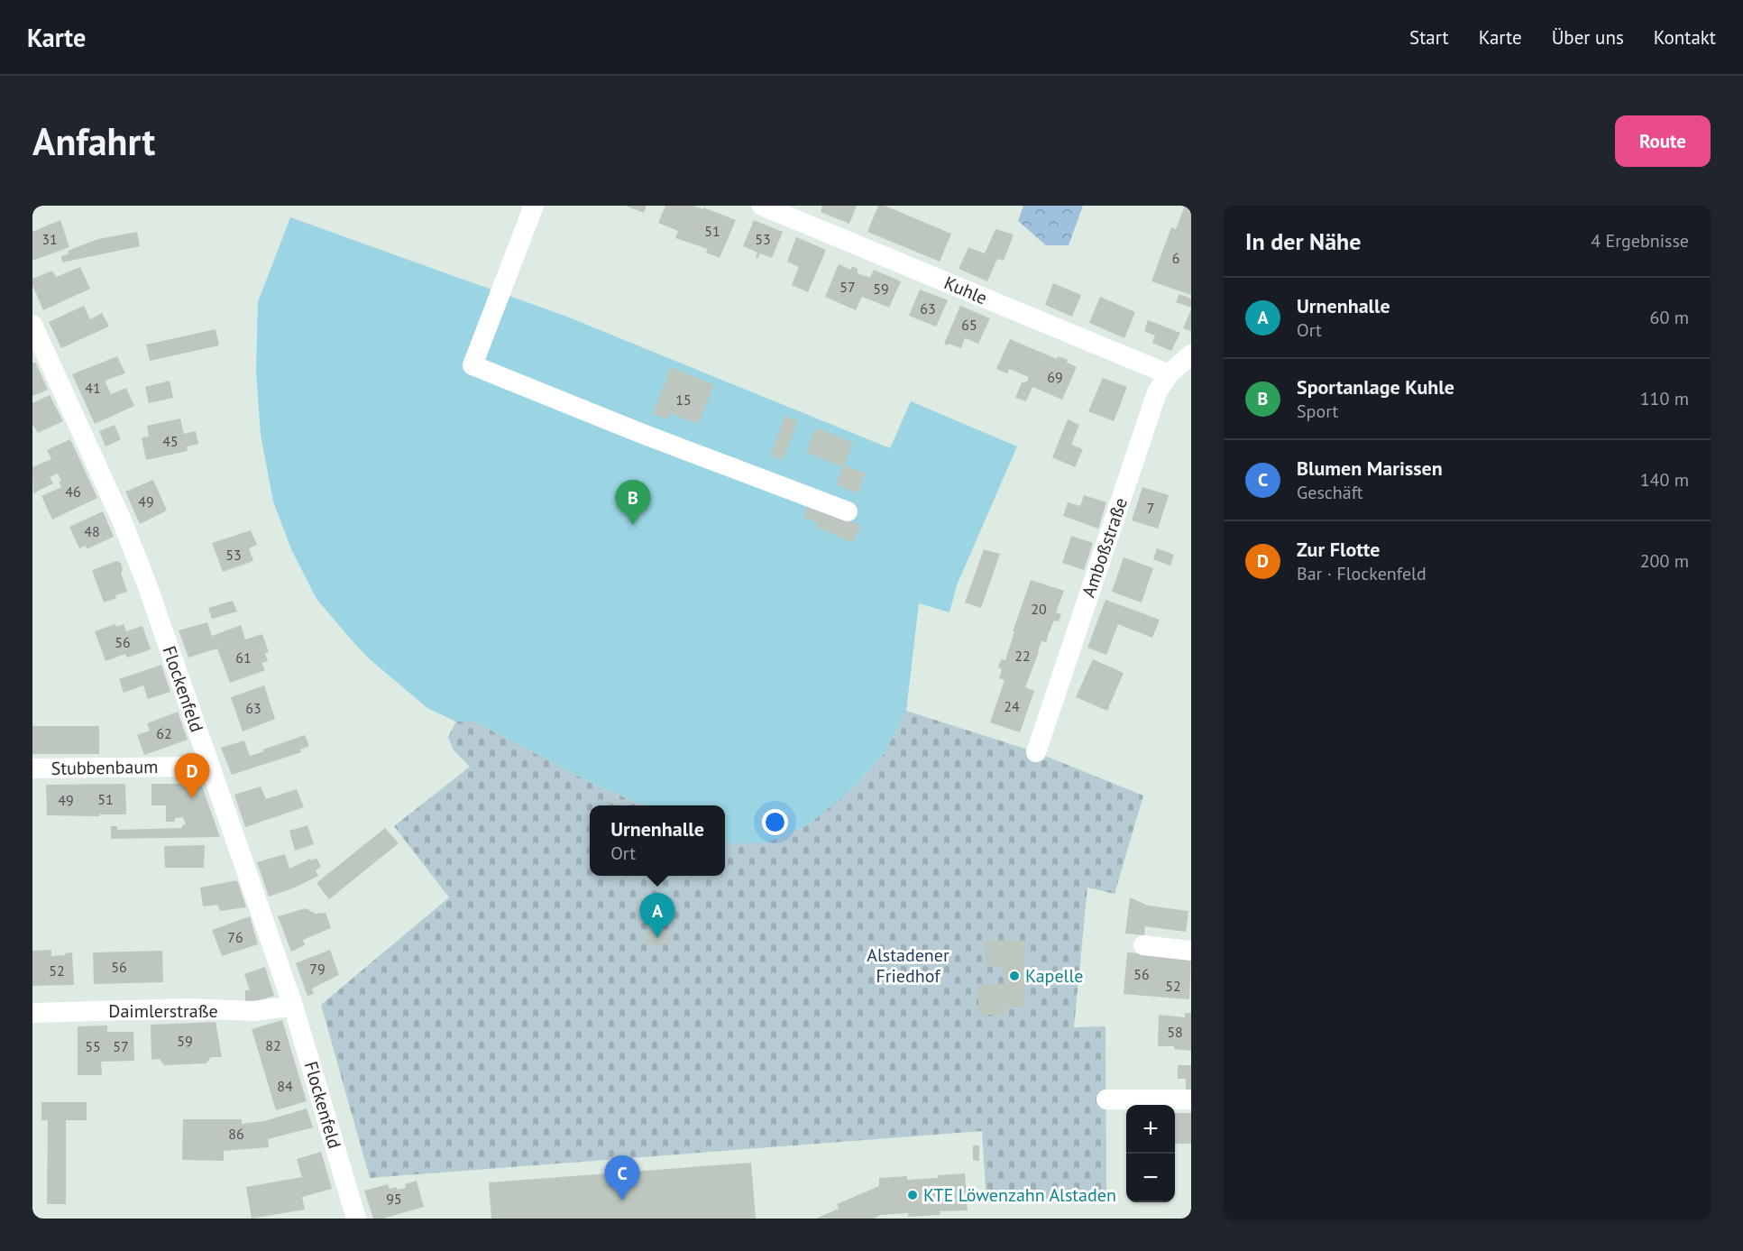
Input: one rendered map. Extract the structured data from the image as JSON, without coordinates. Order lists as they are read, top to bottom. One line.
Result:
{"streets":{"street":["Kuhle","Amboßstraße","Flockenfeld","Stubbenbaum","Daimlerstraße"]},"crossings":[["Kuhle","Amboßstraße"],["Flockenfeld","Stubbenbaum"],["Flockenfeld","Daimlerstraße"]],"parks":["Alstadener Friedhof"],"places":["Kapelle","KTE Löwenzahn Alstaden"],"house_numbers":["51","31","53","6","57","59","63","65","69","41","15","45","46","49","7","48","53","20","56","22","61","24","63","62","51","49","76","56","79","52","56","52","58","59","82","55","57","84","86","95"],"page":{"header":"Karte","nav":["Start","Karte","Über uns","Kontakt"],"buttons":"Route","title":"Anfahrt","heading":["In der Nähe","4 Ergebnisse"],"list":[{"mark":"A","name":"Urnenhalle","note":"Ort","value":"60 m"},{"mark":"B","name":"Sportanlage Kuhle","note":"Sport","value":"110 m"},{"mark":"C","name":"Blumen Marissen","note":"Geschäft","value":"140 m"},{"mark":"D","name":"Zur Flotte","note":"Bar · Flockenfeld","value":"200 m"}],"pins":["B","D","A","C"],"popup":["Urnenhalle","Ort"],"map_buttons":["+","−"]}}
